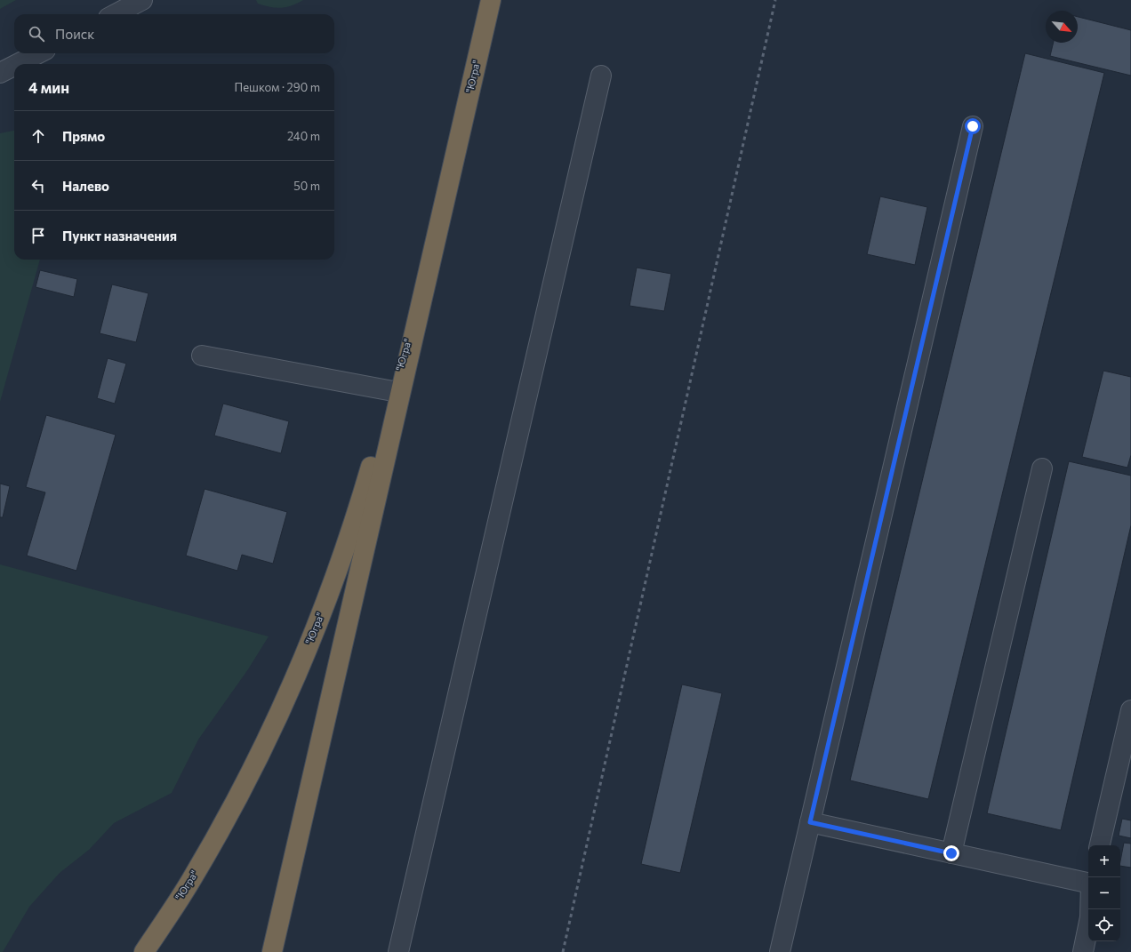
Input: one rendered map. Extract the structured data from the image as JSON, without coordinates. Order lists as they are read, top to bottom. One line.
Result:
{"streets":{"highway":["\"Югра\""]},"north":"bottom right","page":{"search":"Поиск","heading":["4 мин","Пешком · 290 m"],"list":[["Прямо","240 m"],["Налево","50 m"],"Пункт назначения"],"map_buttons":["+","−"]}}
